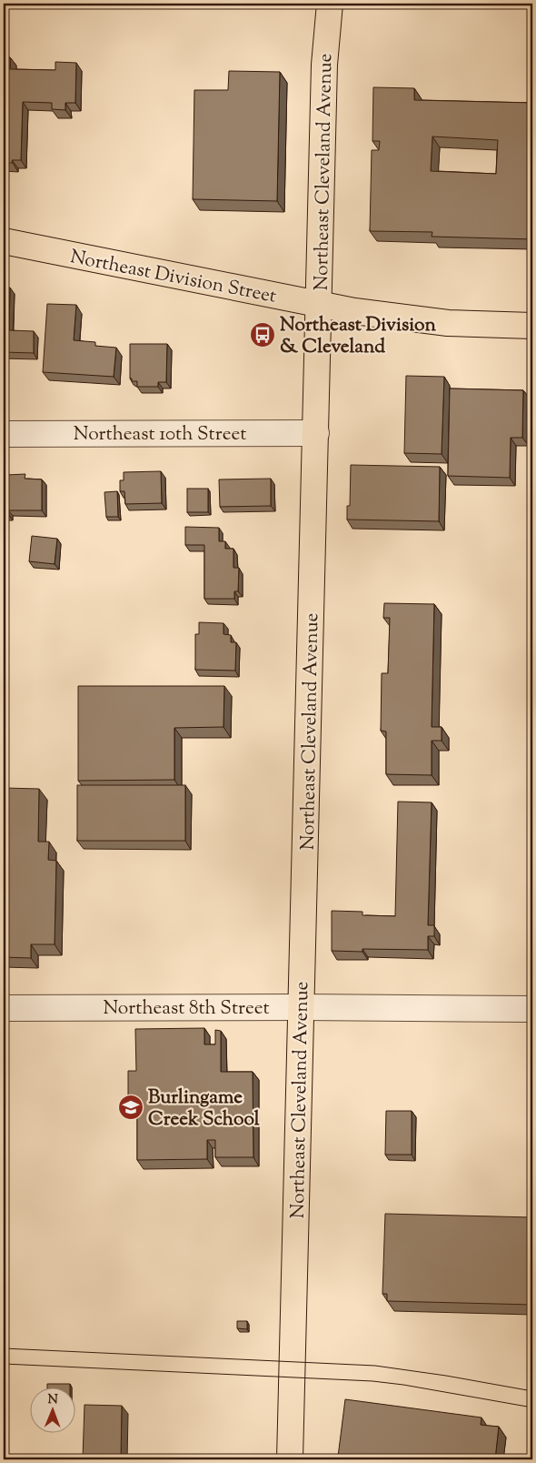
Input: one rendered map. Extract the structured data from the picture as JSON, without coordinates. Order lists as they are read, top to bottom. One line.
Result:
{"streets":{"main road":["Northeast Cleveland Avenue","Northeast Division Street"],"street":["Northeast 10th Street","Northeast 8th Street"]},"crossings":[["Northeast Cleveland Avenue","Northeast Division Street"],["Northeast Cleveland Avenue","Northeast 10th Street"],["Northeast Cleveland Avenue","Northeast 8th Street"]],"places":{"bus stop":["Northeast Division & Cleveland"],"school or university":["Burlingame Creek School"]},"north":"top"}
